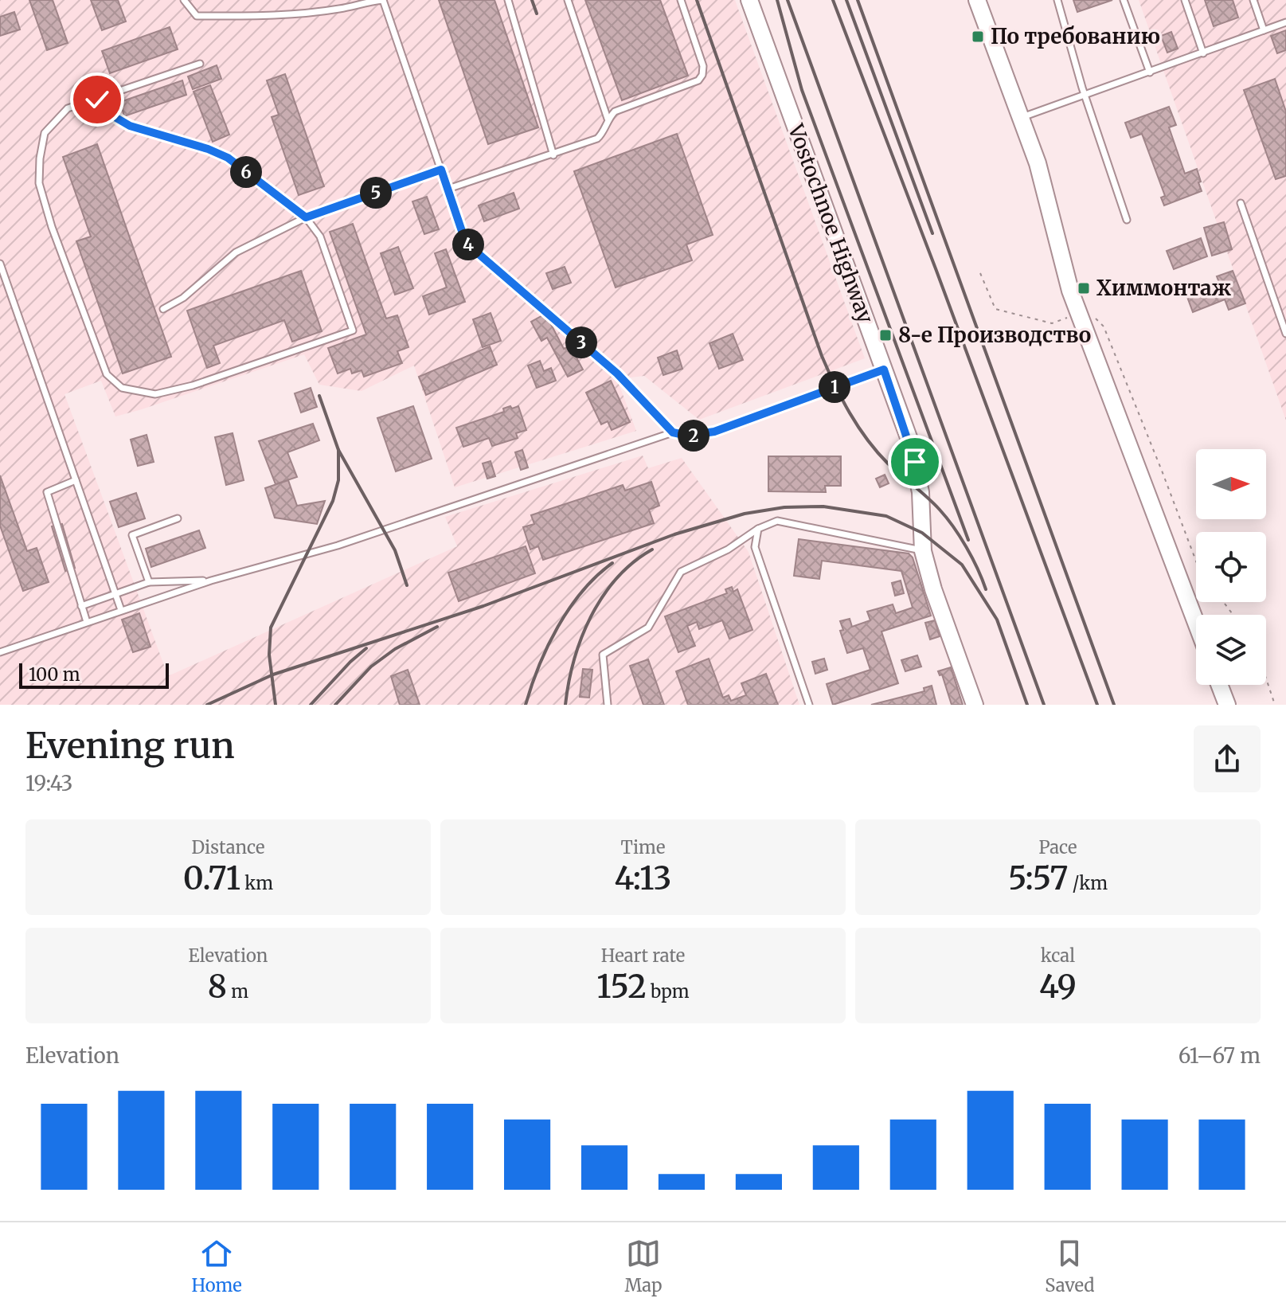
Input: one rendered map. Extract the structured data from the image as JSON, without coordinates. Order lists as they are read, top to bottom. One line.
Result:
{"streets":{"street":["Vostochnoe Highway"]},"places":{"transit":["По требованию","Химмонтаж","8-е Производство"]},"scale_bar":"100 m","north":"right","page":{"pins":["6","5","4","3","1","2"],"scale":"100 m","heading":["Evening run","19:43"],"stats":[["Distance","0.71 km"],["Time","4:13"],["Pace","5:57 /km"],["Elevation","8 m"],["Heart rate","152 bpm"],["kcal","49"]],"chart":["Elevation","61–67 m"],"tabs":["Home","Map","Saved"]}}
